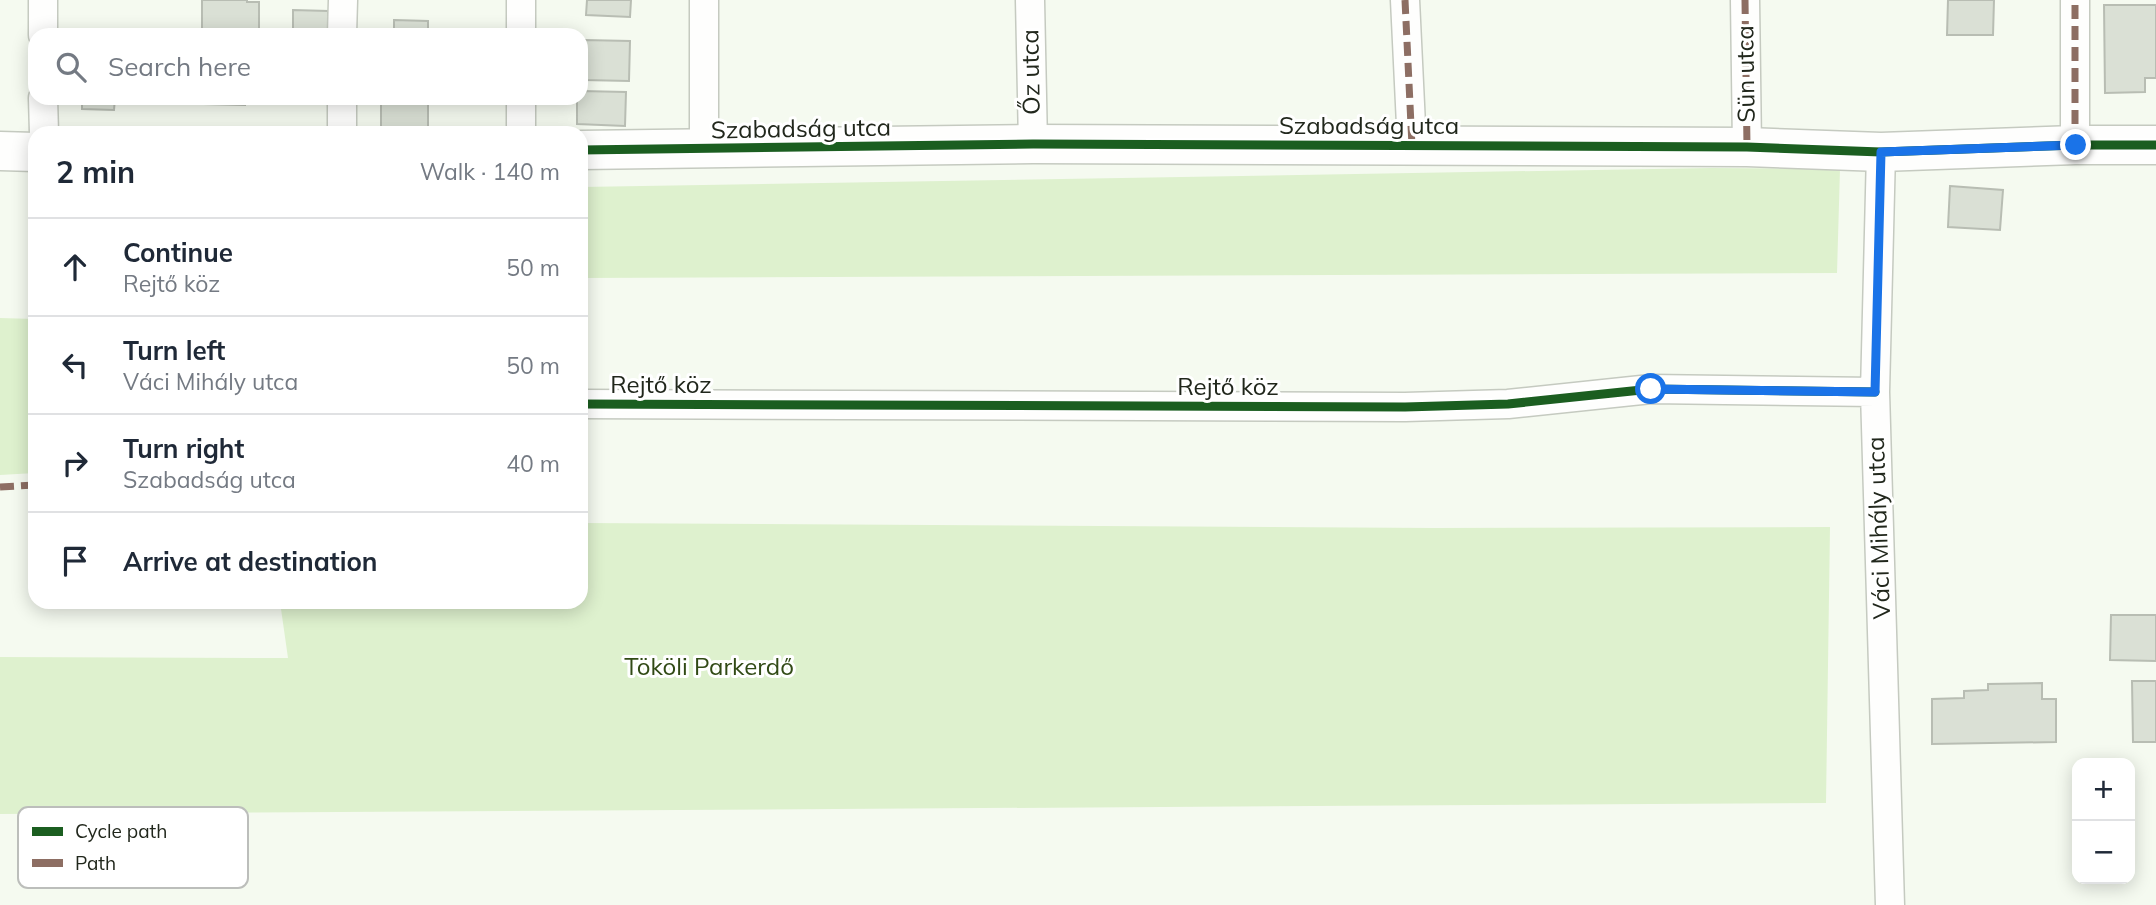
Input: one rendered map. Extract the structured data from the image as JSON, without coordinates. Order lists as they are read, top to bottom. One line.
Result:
{"streets":{"street":["Őz utca","Sün utca","Szabadság utca","Rejtő köz","Váci Mihály utca"]},"crossings":[["Őz utca","Szabadság utca"],["Sün utca","Szabadság utca"],["Szabadság utca","Váci Mihály utca"],["Rejtő köz","Váci Mihály utca"]],"parks":["Tököli Parkerdő"],"legend":["Cycle path","Path"],"page":{"search":"Search here","heading":["2 min","Walk · 140 m"],"list":[["Continue","Rejtő köz","50 m"],["Turn left","Váci Mihály utca","50 m"],["Turn right","Szabadság utca","40 m"],"Arrive at destination"],"map_buttons":["+","−"]}}
